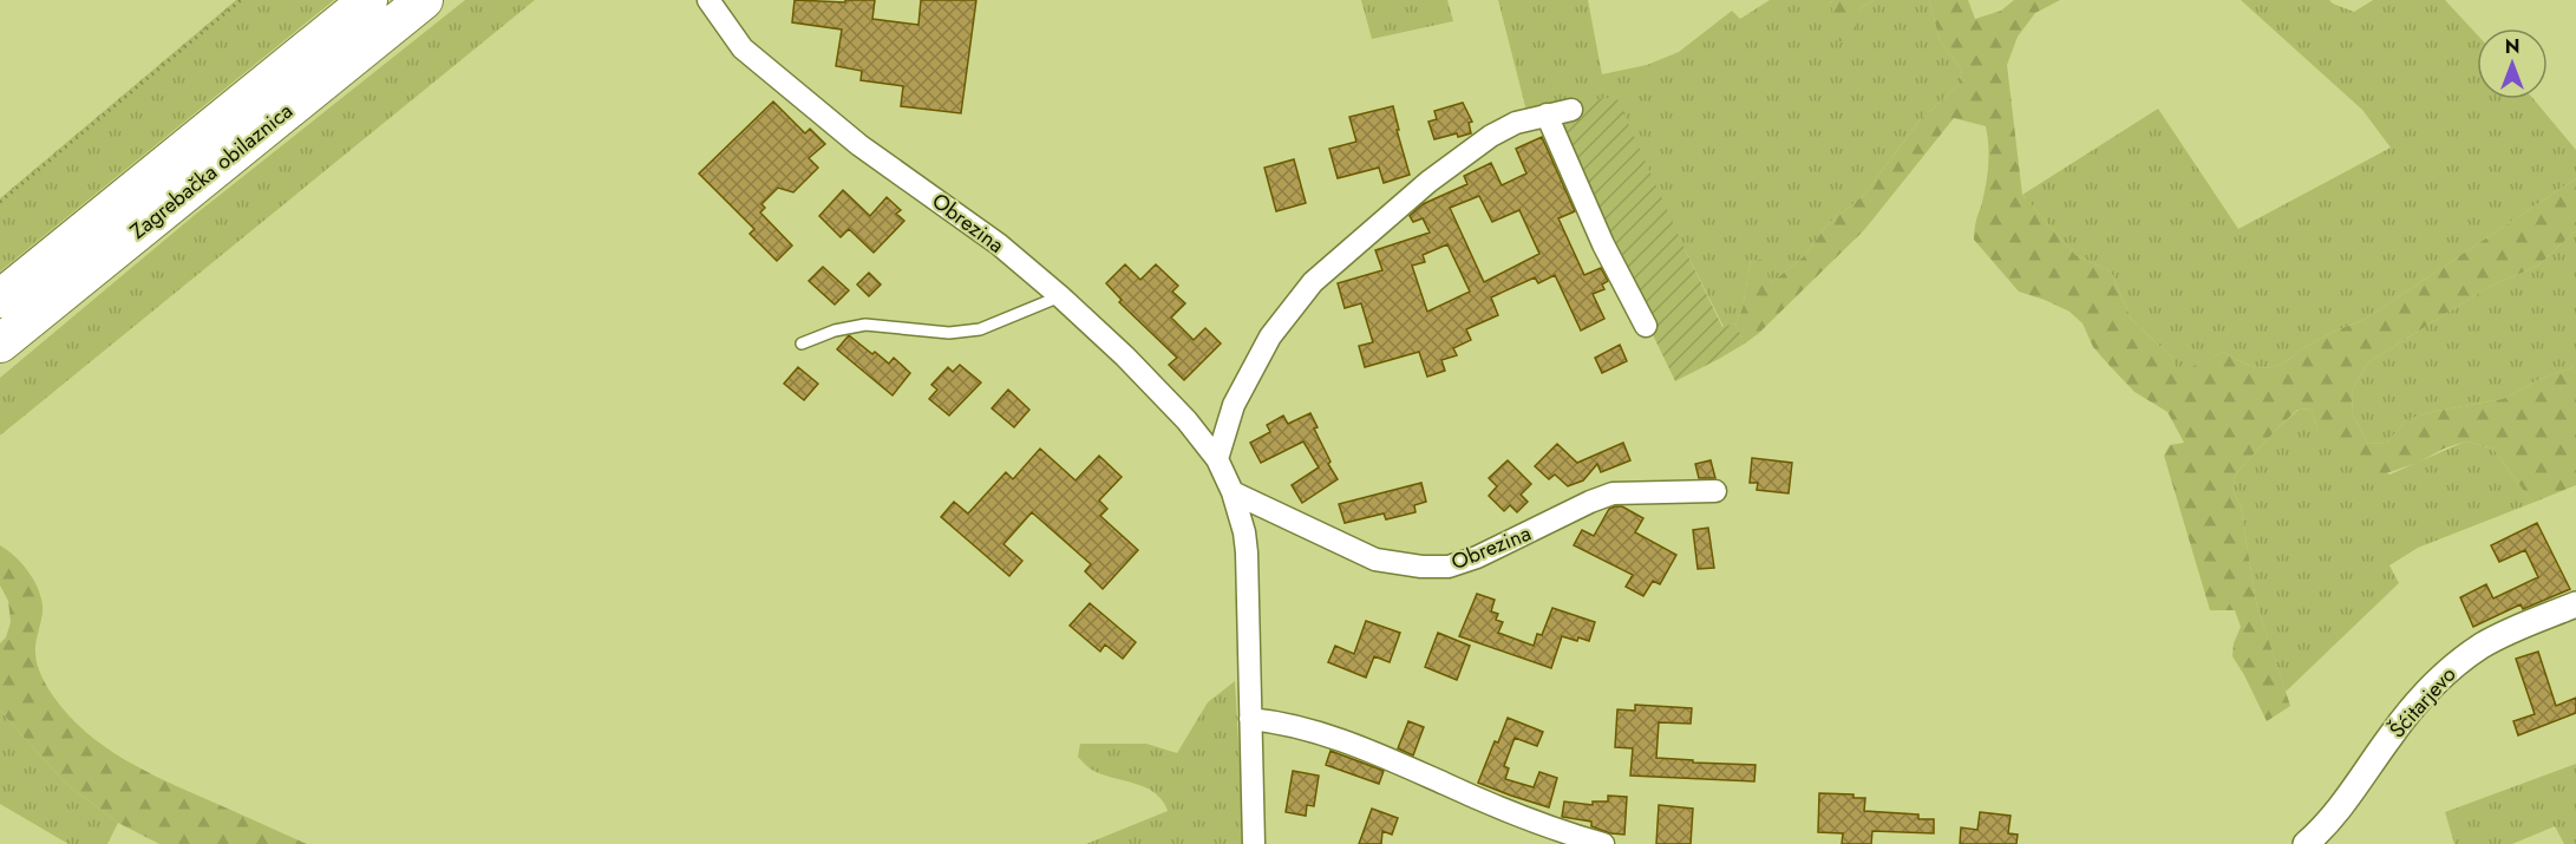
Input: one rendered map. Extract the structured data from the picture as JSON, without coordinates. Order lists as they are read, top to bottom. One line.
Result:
{"streets":{"highway":["Zagrebačka obilaznica"],"street":["Obrezina","Šćitarjevo"]},"north":"top"}
